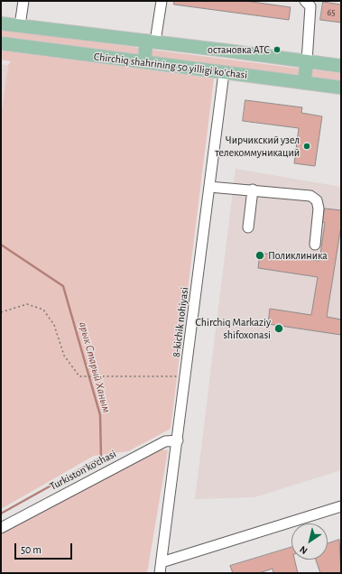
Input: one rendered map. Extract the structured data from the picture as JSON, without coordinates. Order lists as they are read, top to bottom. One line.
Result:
{"streets":{"main road":["Chirchiq shahrining 50 yilligi koʻchasi"],"street":["8-kichik nohiyasi","Turkiston ko‘chasi"]},"crossings":[["Chirchiq shahrining 50 yilligi koʻchasi","8-kichik nohiyasi"],["8-kichik nohiyasi","Turkiston ko‘chasi"]],"water":["арык Старый Ханым"],"places":["остановка АТС","Чирчикский узел телекоммуникаций","Поликлиника","Chirchiq Markaziy shifoxonasi"],"house_numbers":["65"],"scale_bar":"50 m","north":"bottom left"}
